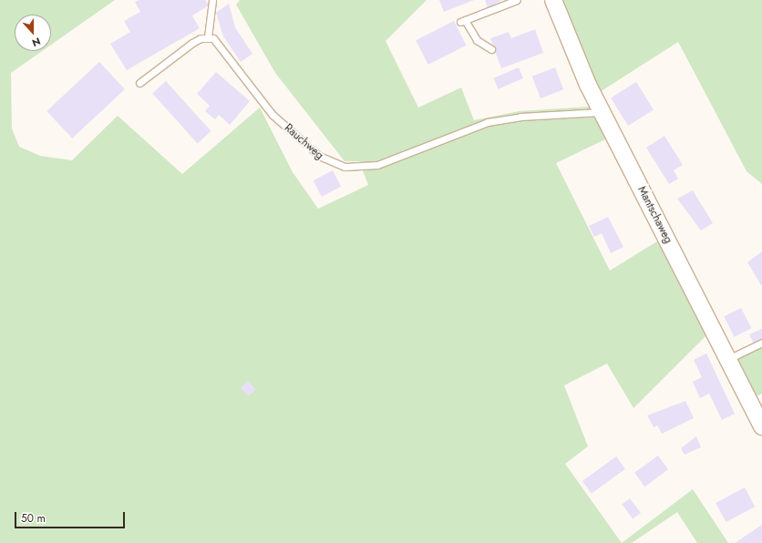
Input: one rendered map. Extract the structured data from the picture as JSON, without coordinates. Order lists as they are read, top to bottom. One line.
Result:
{"streets":{"street":["Mantschaweg"],"lane":["Rauchweg"]},"crossings":[["Rauchweg","Mantschaweg"]],"scale_bar":"50 m","north":"bottom"}
